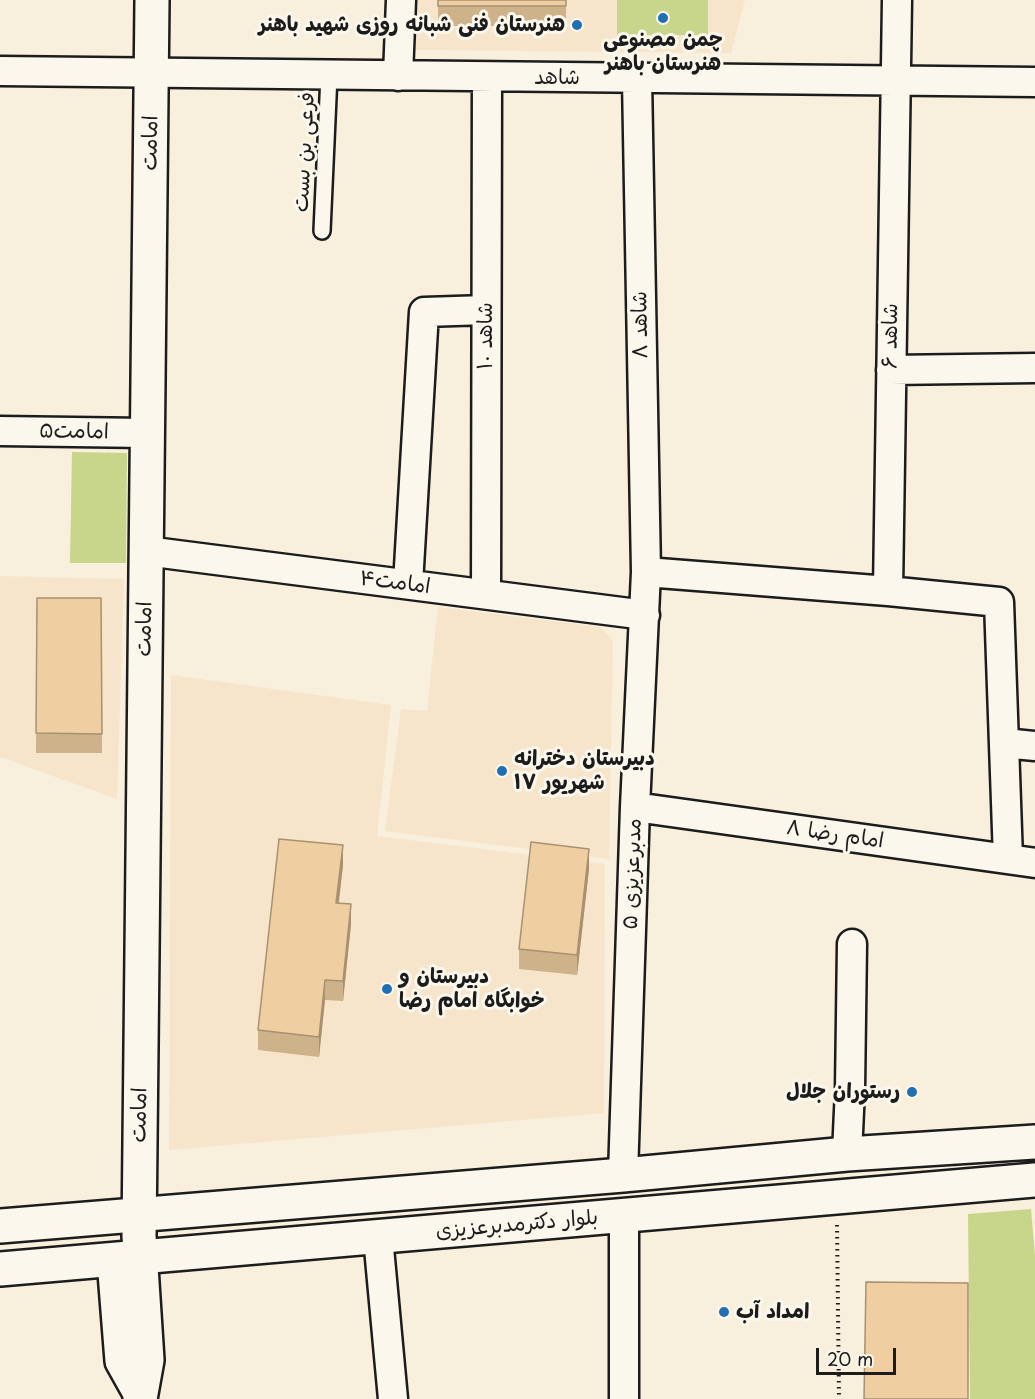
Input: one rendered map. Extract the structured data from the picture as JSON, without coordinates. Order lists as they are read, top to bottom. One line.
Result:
{"streets":{"main road":["امامت","بلوار دکترمدبرعزیزی"],"street":["شاهد","شاهد ۸","شاهد ۱۰","شاهد ۶","امامت۵","امامت۴","امام رضا ۸","مدبرعزیزی ۵"],"lane":["فرعی بن بست"]},"crossings":[["شاهد","امامت"],["شاهد","فرعی بن بست"],["شاهد","شاهد ۸"],["شاهد","شاهد ۱۰"],["شاهد","شاهد ۶"],["امامت","امامت۵"],["امامت","امامت۴"],["امامت","بلوار دکترمدبرعزیزی"],["شاهد ۸","مدبرعزیزی ۵"],["شاهد ۱۰","امامت۴"],["امامت۴","مدبرعزیزی ۵"],["امام رضا ۸","مدبرعزیزی ۵"],["مدبرعزیزی ۵","بلوار دکترمدبرعزیزی"]],"places":["چمن مصنوعی هنرستان باهنر","هنرستان فنی شبانه‌ روزی شهید باهنر","دبیرستان دخترانه ۱۷ شهریور","دبیرستان و خوابگاه امام رضا","رستوران جلال","امداد آب"],"scale_bar":"20 m"}
